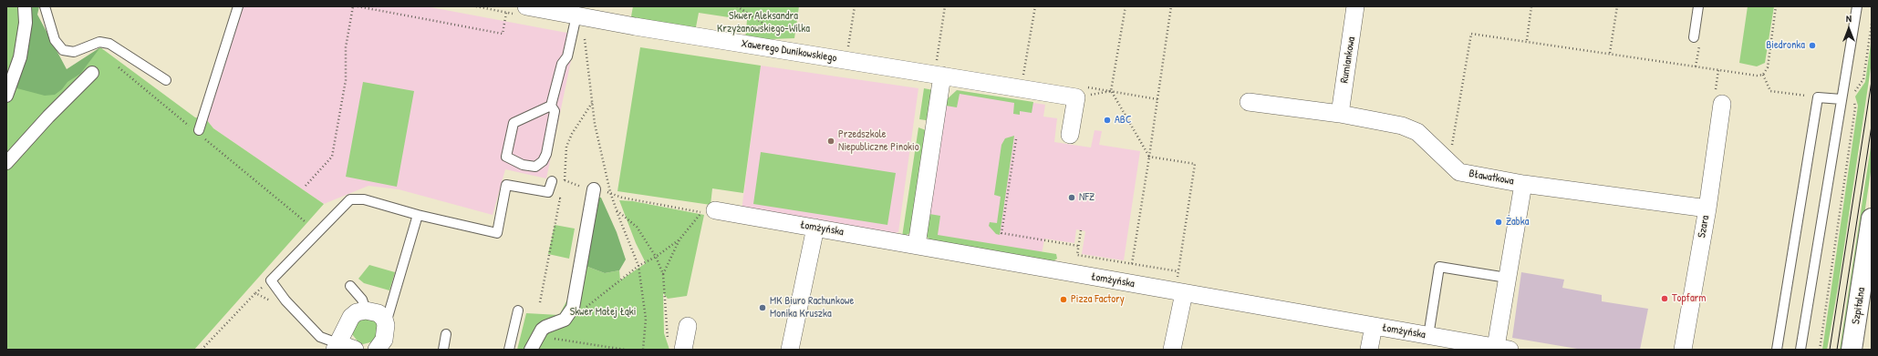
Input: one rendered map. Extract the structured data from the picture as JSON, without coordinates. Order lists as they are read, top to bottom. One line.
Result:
{"streets":{"street":["Xawerego Dunikowskiego","Rumiankowa","Bławatkowa","Szara","Łomżyńska","Szpitalna"]},"crossings":[["Rumiankowa","Bławatkowa"],["Bławatkowa","Szara"]],"parks":["Skwer Aleksandra Krzyżanowskiego-Wilka","Skwer Małej Łąki"],"places":["Biedronka","ABC","Przedszkole Niepubliczne Pinokio","NFZ","Żabka","Topfarm","Pizza Factory","MK Biuro Rachunkowe Monika Kruszka"],"north":"top"}
